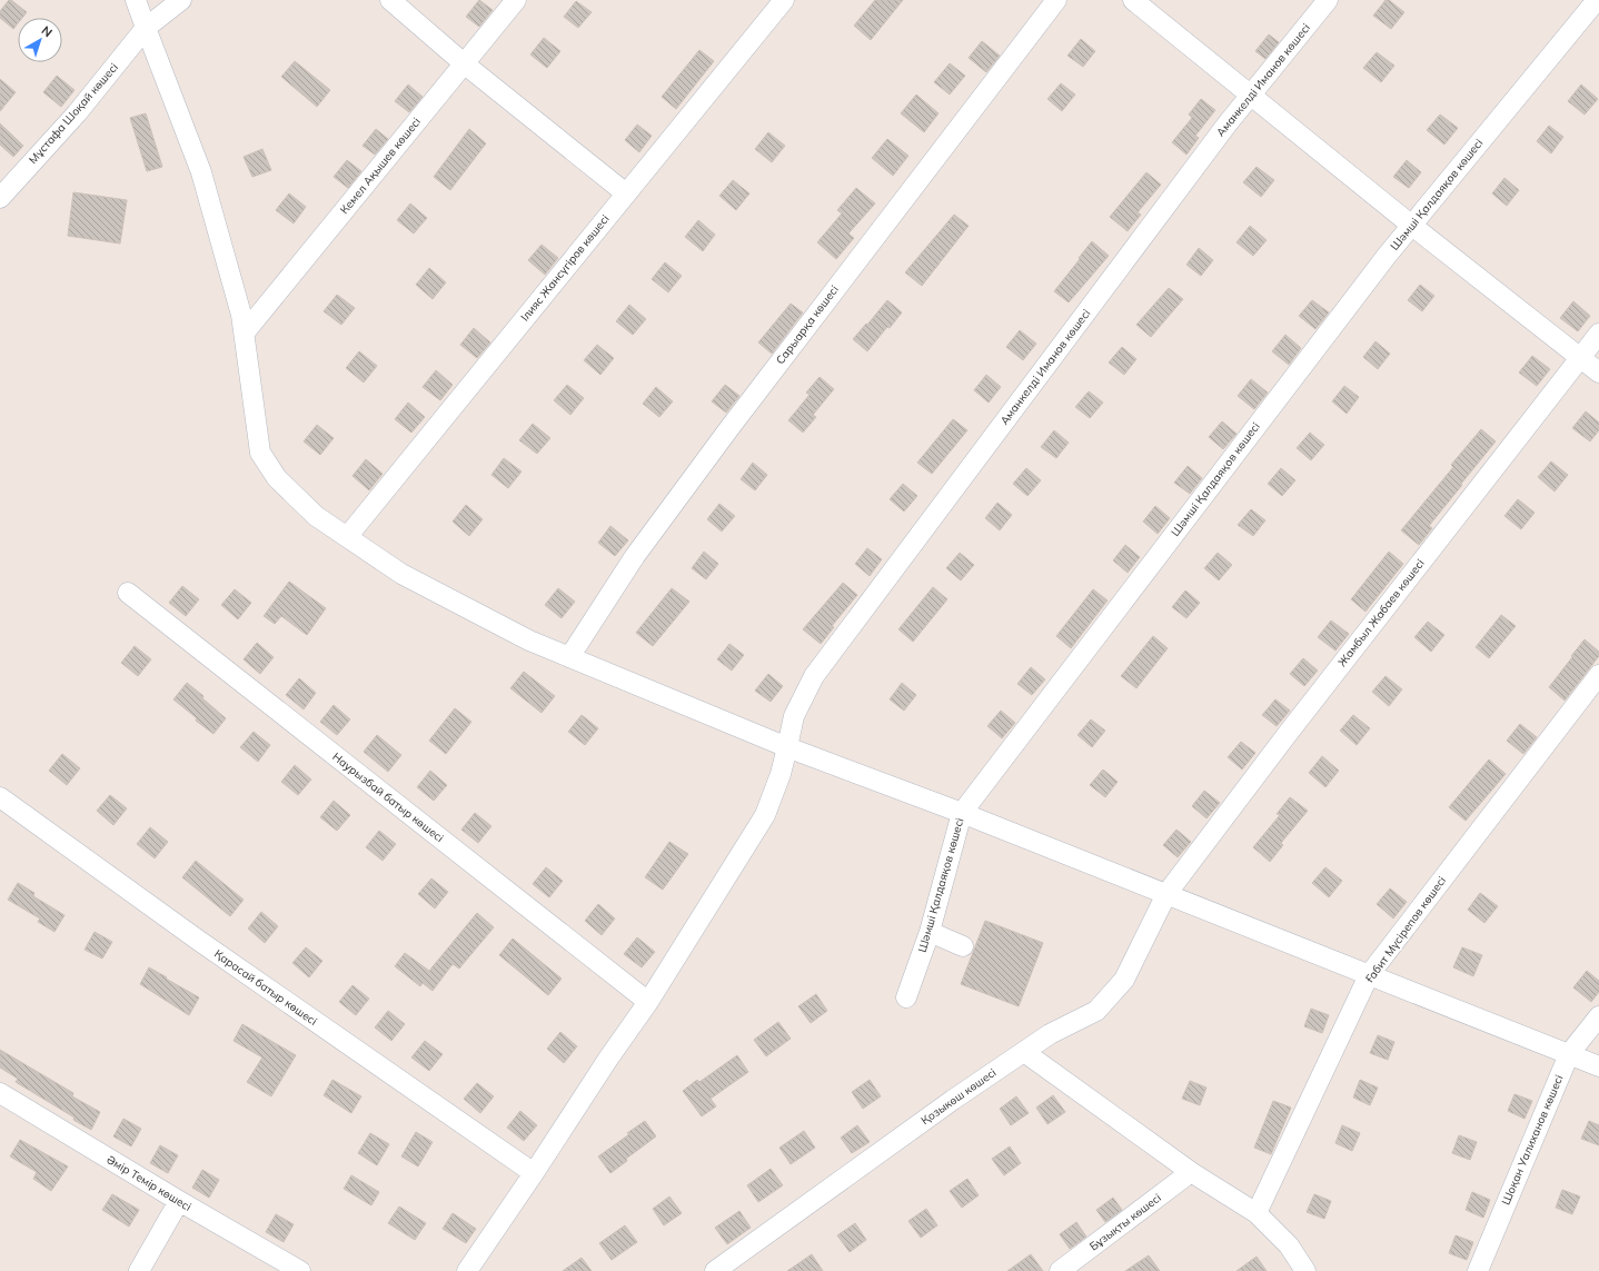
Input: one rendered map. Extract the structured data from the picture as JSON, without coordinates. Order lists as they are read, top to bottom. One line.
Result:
{"streets":{"street":["Аманкелді Иманов көшесі","Мұстафа Шоқай көшесі","Кемел Ақышев көшесі","Шәмші Қалдаяқов көшесі","Ілияс Жансүгіров көшесі","Сарыарқа көшесі","Жамбыл Жабаев көшесі","Наурызбай батыр көшесі","Ғабит Мүсірепов көшесі","Қарасай батыр көшесі","Қозыкөш көшесі","Шоқан Уалиханов көшесі","Әмір Темір көшесі","Бұзықты көшесі"]},"crossings":[["Аманкелді Иманов көшесі","Наурызбай батыр көшесі"],["Аманкелді Иманов көшесі","Қарасай батыр көшесі"],["Жамбыл Жабаев көшесі","Қозыкөш көшесі"]],"north":"top right"}
